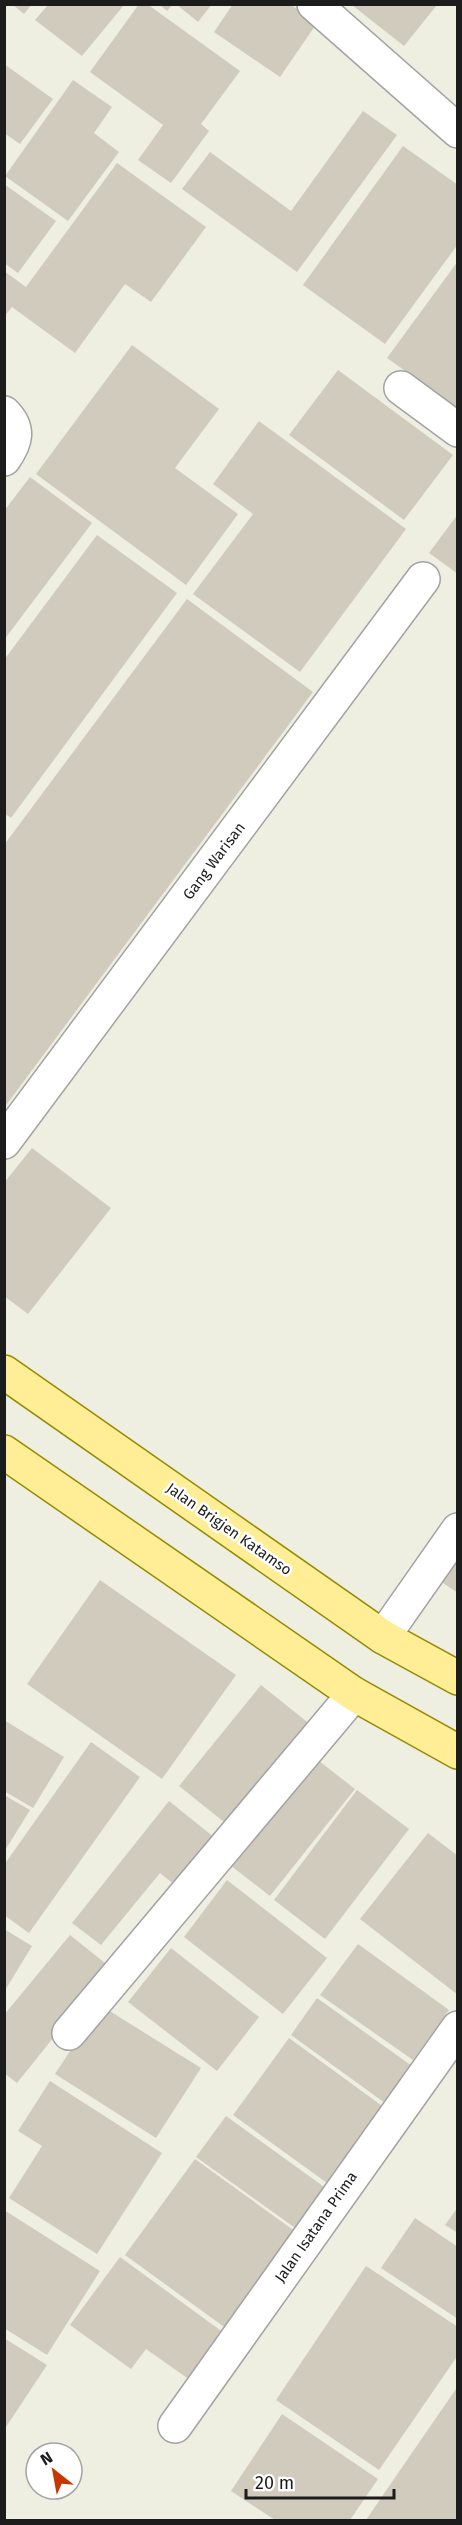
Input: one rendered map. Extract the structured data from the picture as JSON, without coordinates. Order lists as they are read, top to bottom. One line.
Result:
{"streets":{"main road":["Jalan Brigjen Katamso"],"street":["Gang Warisan","Jalan Isatana Prima"]},"scale_bar":"20 m","north":"top left"}
